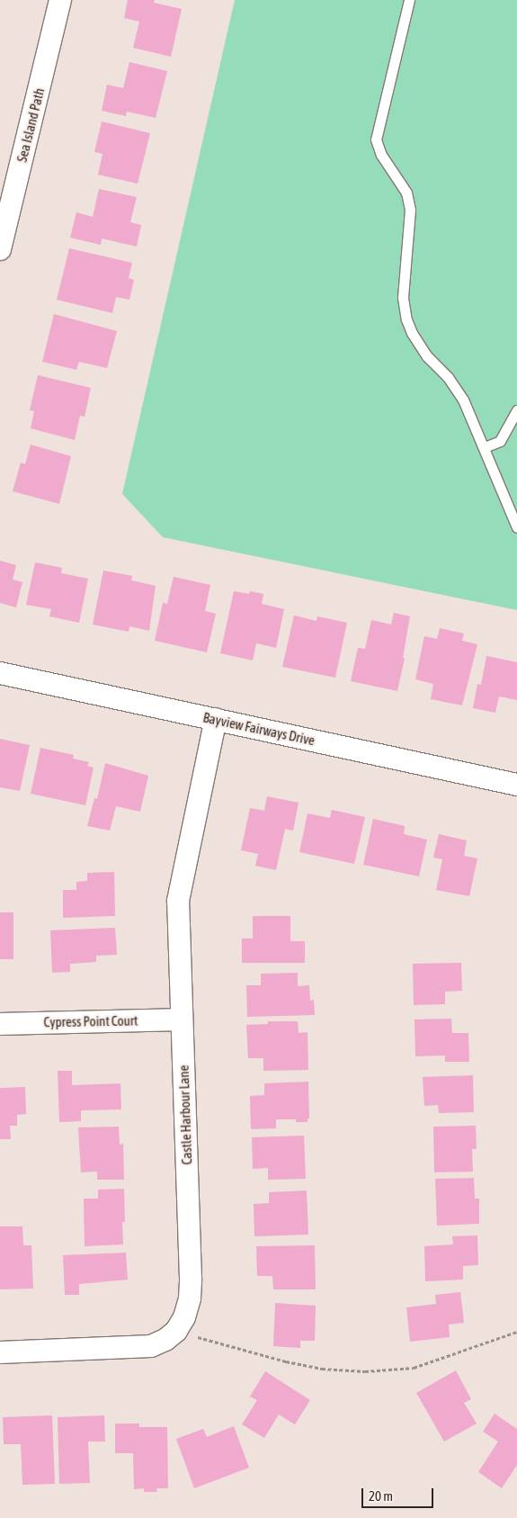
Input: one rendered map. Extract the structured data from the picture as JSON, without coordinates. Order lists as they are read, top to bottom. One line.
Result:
{"streets":{"street":["Sea Island Path","Bayview Fairways Drive","Cypress Point Court","Castle Harbour Lane"]},"crossings":[["Bayview Fairways Drive","Castle Harbour Lane"],["Cypress Point Court","Castle Harbour Lane"]],"scale_bar":"20 m"}
